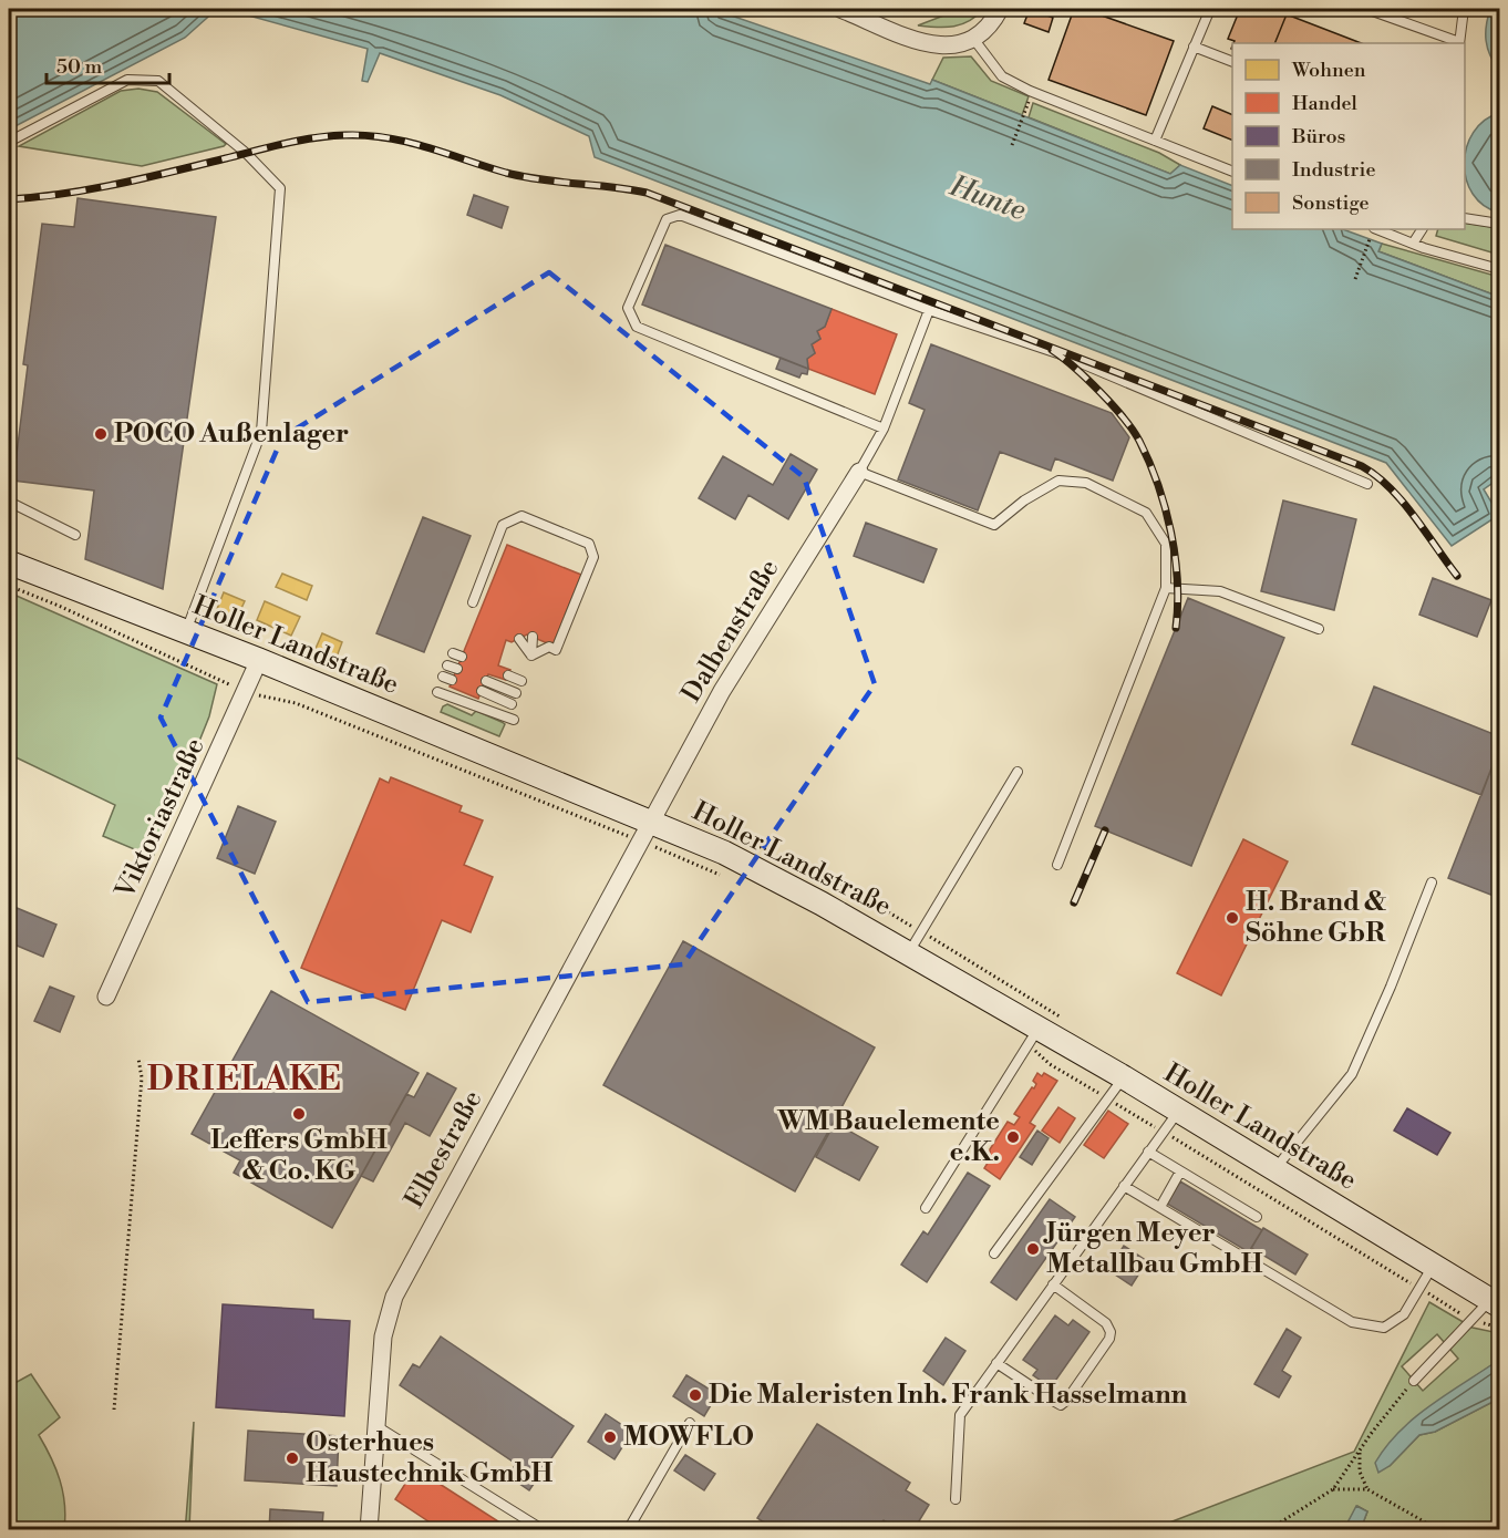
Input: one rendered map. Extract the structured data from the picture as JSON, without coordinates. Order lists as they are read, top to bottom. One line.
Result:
{"streets":{"main road":["Holler Landstraße"],"street":["Dalbenstraße","Viktoriastraße","Elbestraße"]},"crossings":[["Dalbenstraße","Holler Landstraße"],["Dalbenstraße","Elbestraße"],["Holler Landstraße","Viktoriastraße"],["Holler Landstraße","Elbestraße"]],"districts":["DRIELAKE"],"water":["Hunte"],"places":["POCO Außenlager","H. Brand & Söhne GbR","Leffers GmbH & Co. KG","WM Bauelemente e.K.","Jürgen Meyer Metallbau GmbH","Die Maleristen Inh. Frank Hasselmann","MOWFLO","Osterhues Haustechnik GmbH"],"legend":["Wohnen","Handel","Büros","Industrie","Sonstige"],"scale_bar":"50 m"}
